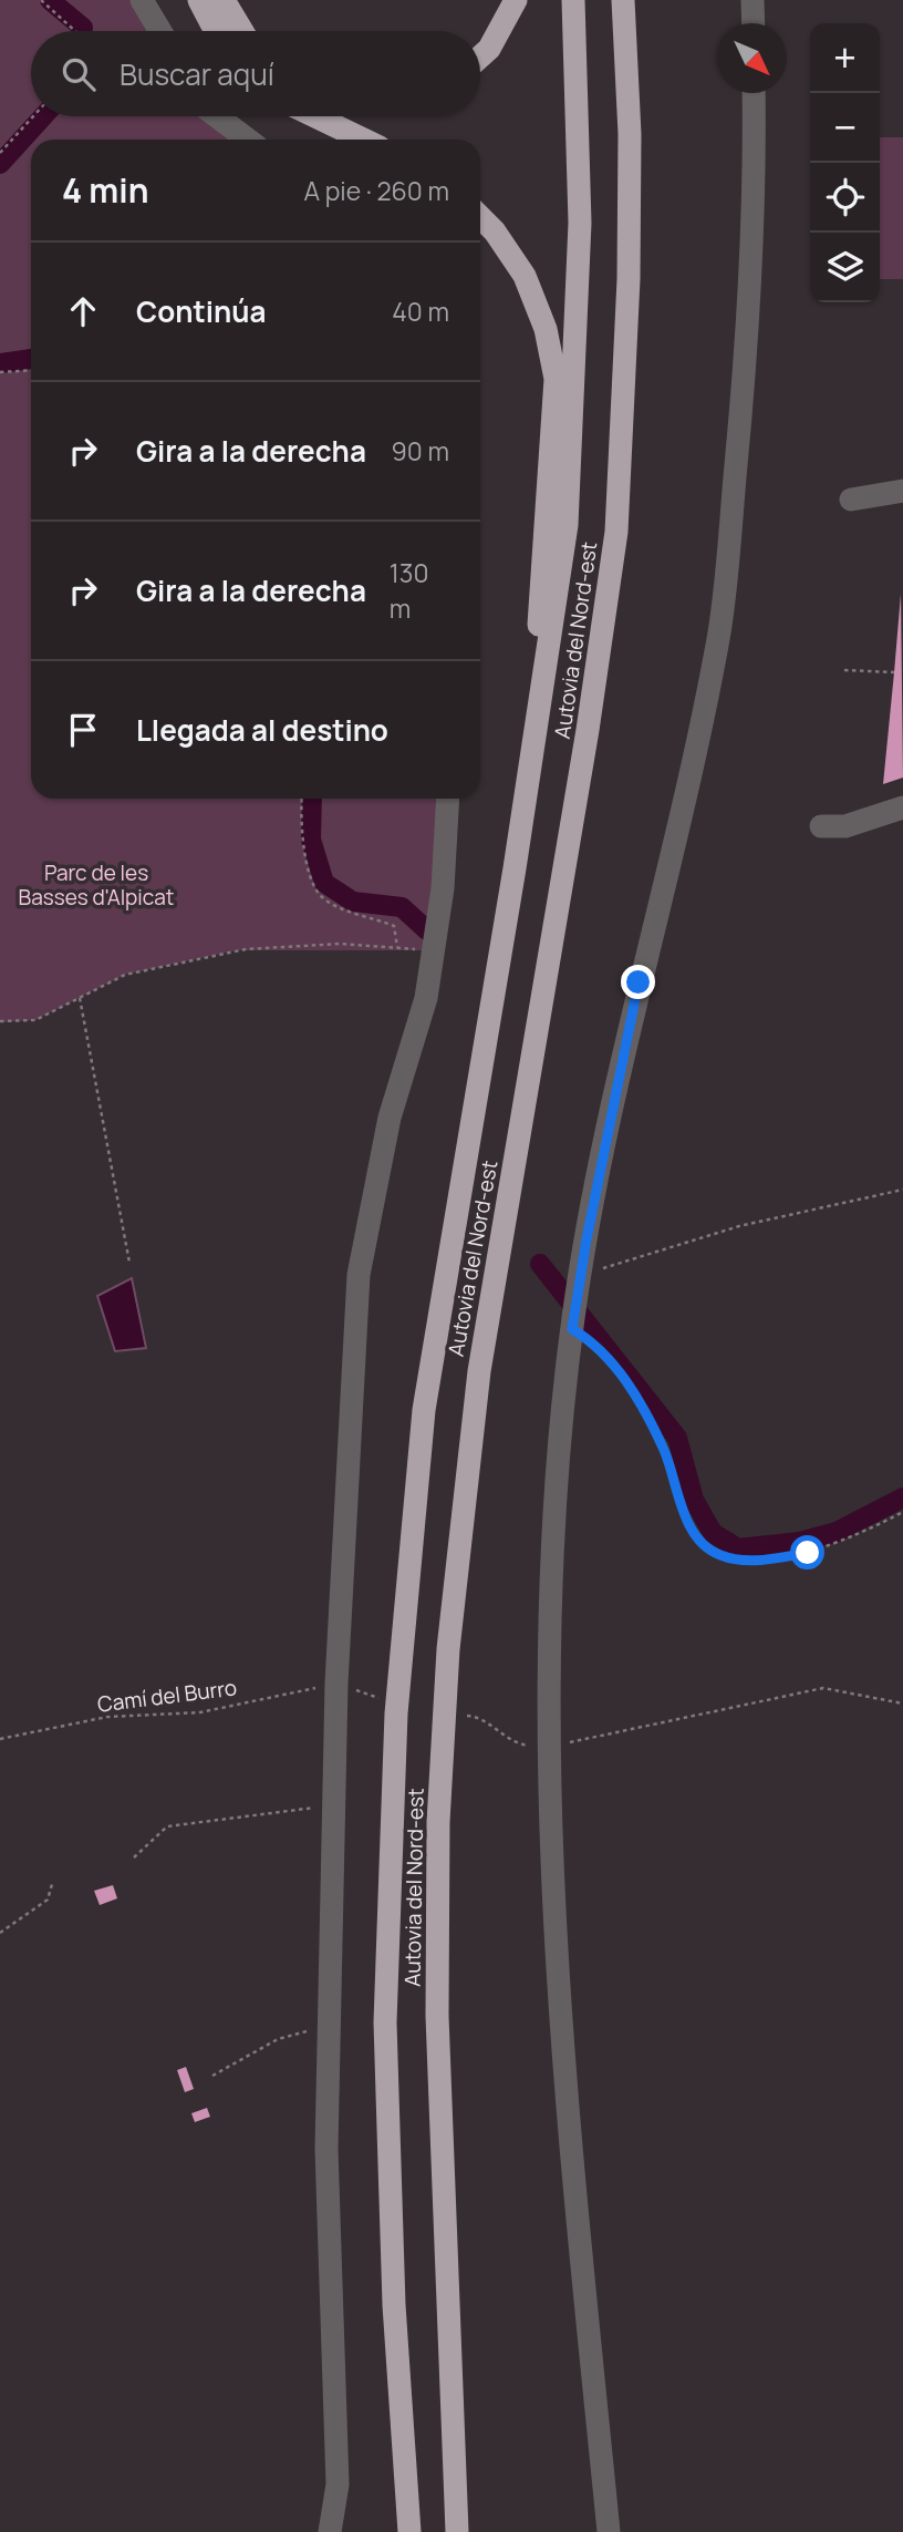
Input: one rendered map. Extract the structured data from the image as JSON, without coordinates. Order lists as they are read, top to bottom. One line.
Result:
{"streets":{"highway":["Autovia del Nord-est"],"path":["Camí del Burro"]},"parks":["Parc de les Basses d'Alpicat"],"north":"bottom right","page":{"map_buttons":["+","−"],"search":"Buscar aquí","heading":["4 min","A pie · 260 m"],"list":[["Continúa","40 m"],["Gira a la derecha","90 m"],["Gira a la derecha","130 m"],"Llegada al destino"]}}
